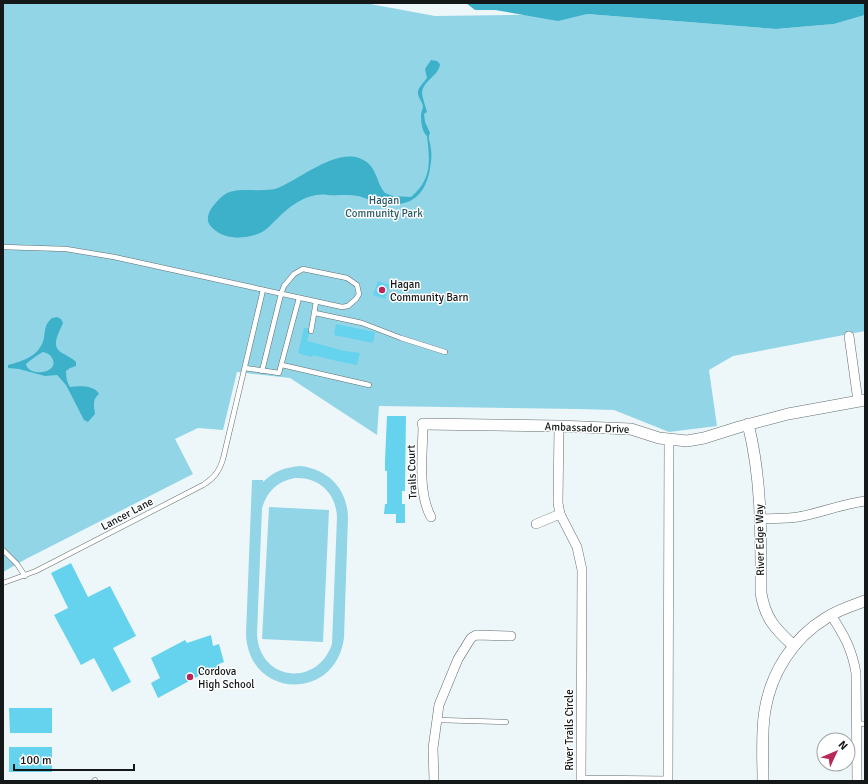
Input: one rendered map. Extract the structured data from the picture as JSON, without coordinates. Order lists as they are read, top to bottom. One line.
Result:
{"streets":{"street":["Ambassador Drive","Trails Court","River Edge Way","River Trails Circle"],"lane":["Lancer Lane"]},"crossings":[["Ambassador Drive","Trails Court"],["Ambassador Drive","River Edge Way"],["Ambassador Drive","River Trails Circle"]],"parks":["Hagan Community Park"],"places":["Hagan Community Barn","Cordova High School"],"scale_bar":"100 m","north":"top right"}
